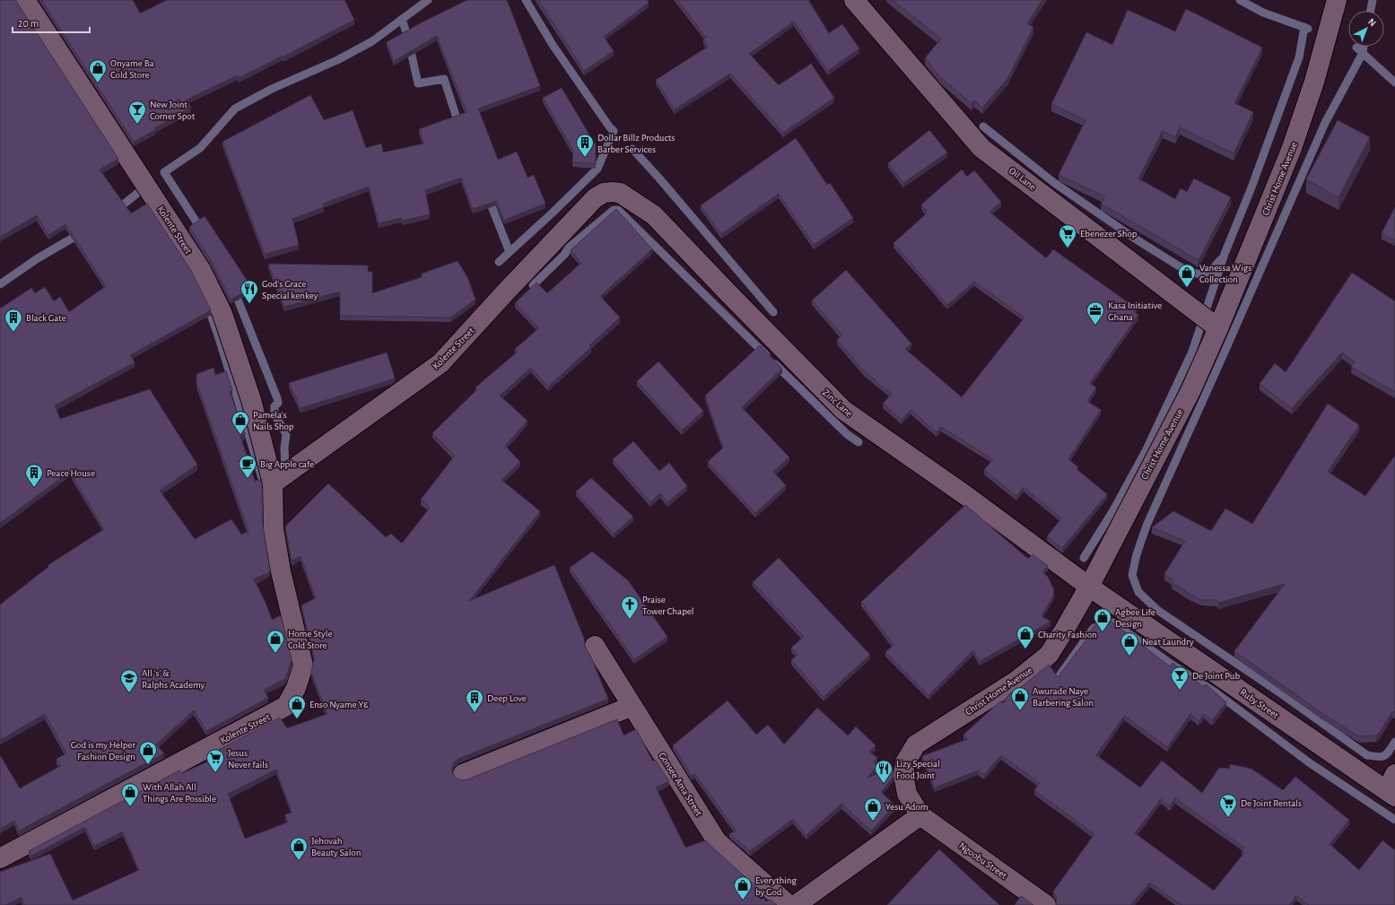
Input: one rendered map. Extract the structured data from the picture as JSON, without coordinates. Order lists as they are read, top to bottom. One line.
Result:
{"streets":{"street":["Oil Lane","Christ Home Avenue","Kolente Street","Zinc Lane","Ruby Street","Gonsee Ama Street","Ngoobu Street"]},"crossings":[["Oil Lane","Christ Home Avenue"],["Christ Home Avenue","Zinc Lane"],["Christ Home Avenue","Ruby Street"],["Christ Home Avenue","Ngoobu Street"],["Kolente Street","Zinc Lane"],["Zinc Lane","Ruby Street"]],"places":{"shop":["Onyame Ba Cold Store","Vanessa Wigs Collection","Pamela's Nails Shop","Agbee Life Design","Charity Fashion","Home Style Cold Store","Neat Laundry","Awurade Naye Barbering Salon","Enso Nyame Yɛ","God is my Helper Fashion Design","With Allah All Things Are Possible","Yesu Adom","Jehovah Beauty Salon","Everything by God"],"bar":["New Joint Corner Spot","De Joint Pub"],"building":["Dollar Billz Products Barber Services","Black Gate","Peace House","Deep Love"],"supermarket":["Ebenezer Shop","Jesus Never fails","De Joint Rentals"],"restaurant":["God's Grace Special kenkey","Lizy Special Food Joint"],"office":["Kasa Initiative Ghana"],"cafe":["Big Apple cafe"],"church":["Praise Tower Chapel"],"school or university":["All 's' & Ralphs Academy"]},"scale_bar":"20 m","north":"top right"}
